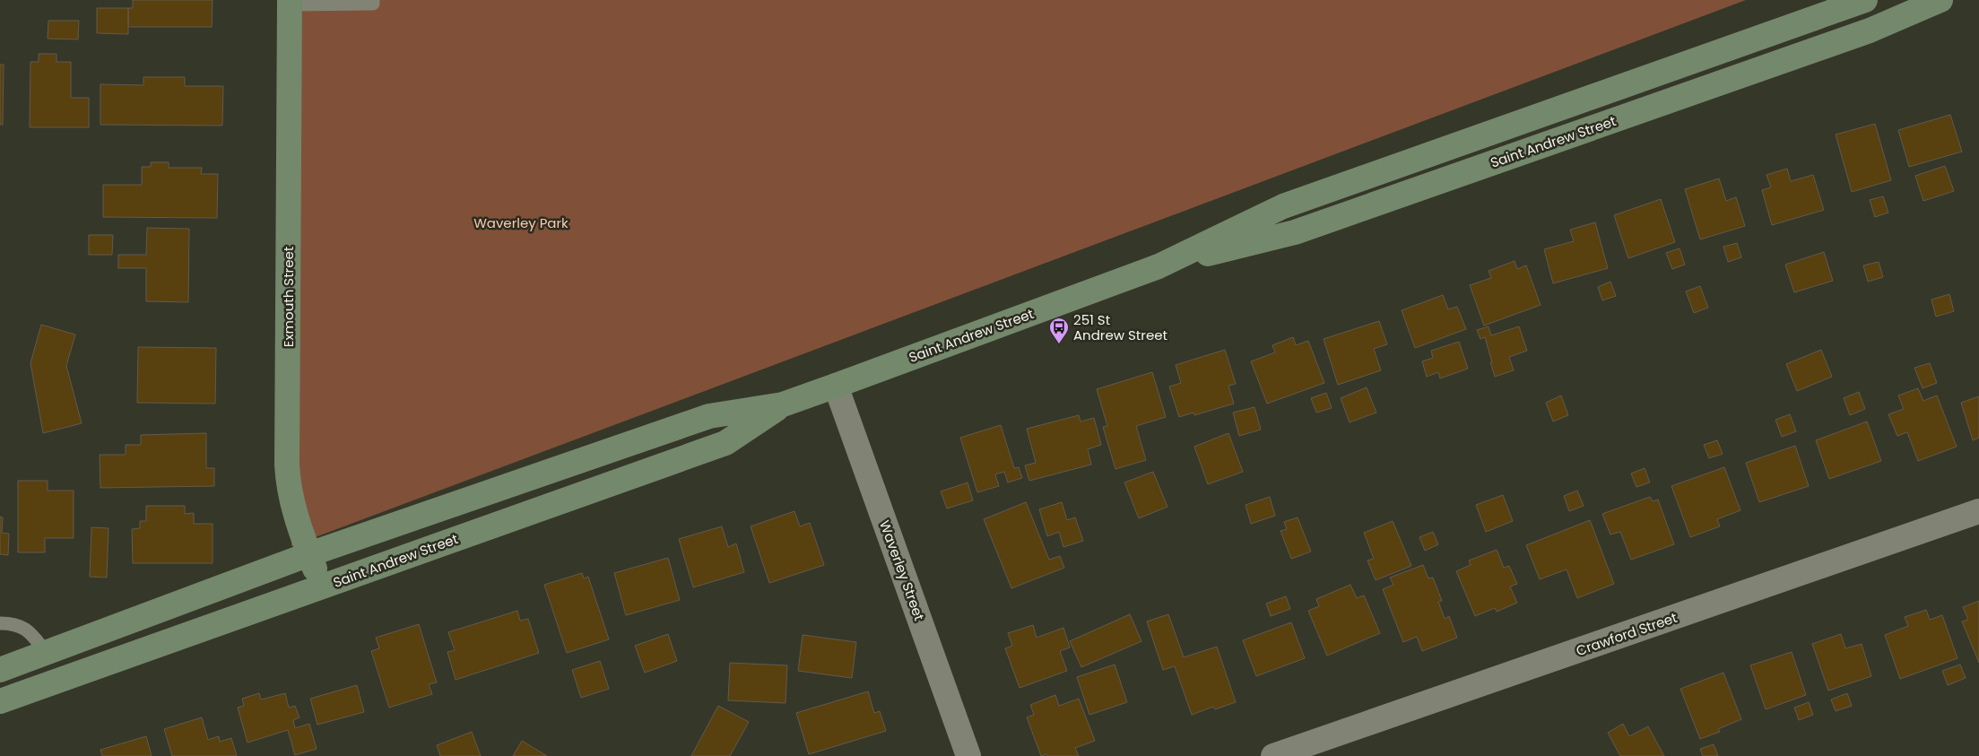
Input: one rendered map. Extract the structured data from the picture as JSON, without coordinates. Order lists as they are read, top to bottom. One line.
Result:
{"streets":{"street":["Saint Andrew Street","Exmouth Street","Waverley Street","Crawford Street"]},"crossings":[["Saint Andrew Street","Exmouth Street"],["Saint Andrew Street","Waverley Street"]],"parks":["Waverley Park"],"places":{"bus stop":["251 St Andrew Street"]}}
